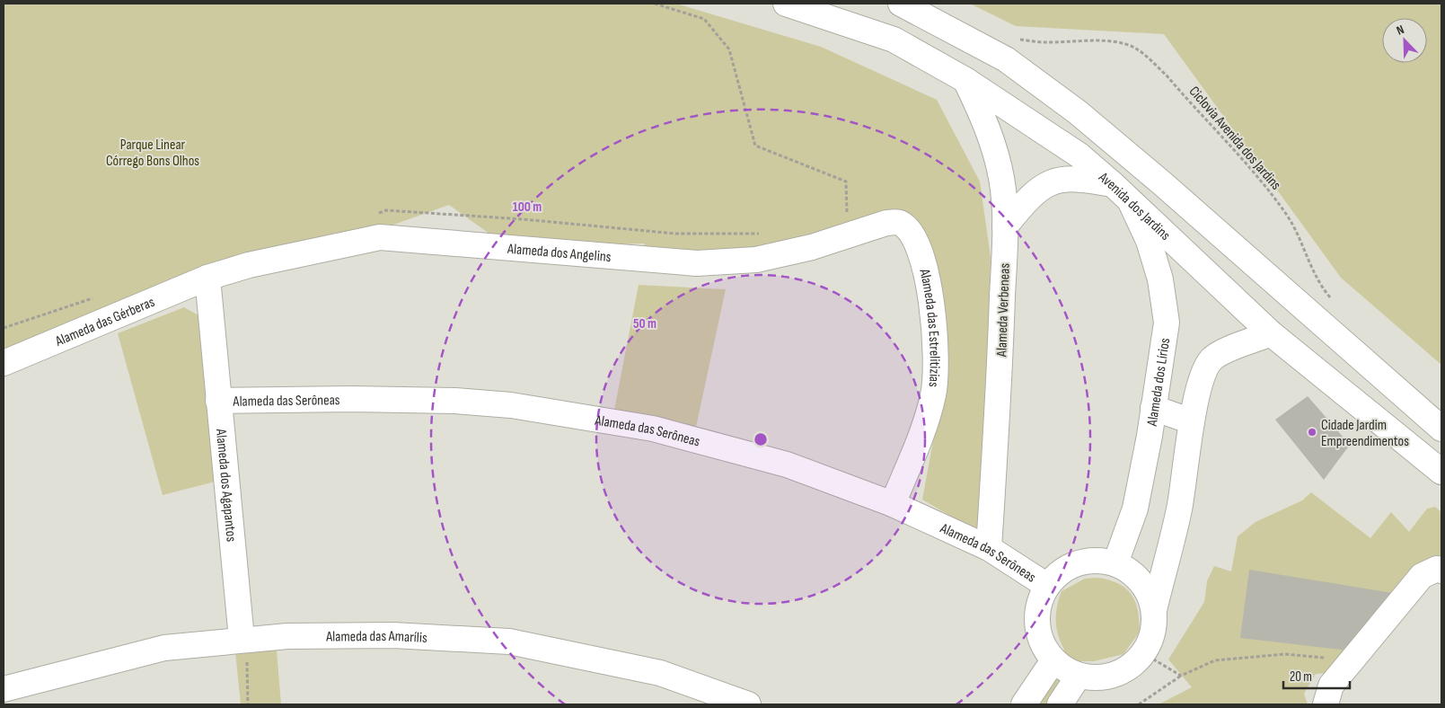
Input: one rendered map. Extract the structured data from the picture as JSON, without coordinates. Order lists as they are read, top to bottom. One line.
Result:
{"streets":{"street":["Avenida dos Jardins","Alameda dos Angelins","Alameda Verbeneas","Alameda das Gérberas","Alameda das Estrelitizias","Alameda dos Lírios","Alameda das Serôneas","Alameda dos Agapantos","Alameda das Amarílis"],"path":["Ciclovia Avenida dos Jardins"]},"crossings":[["Avenida dos Jardins","Alameda Verbeneas"],["Avenida dos Jardins","Alameda dos Lírios"],["Alameda dos Angelins","Alameda das Gérberas"],["Alameda dos Angelins","Alameda das Estrelitizias"],["Alameda dos Angelins","Alameda dos Agapantos"],["Alameda Verbeneas","Alameda das Serôneas"],["Alameda das Gérberas","Alameda dos Agapantos"],["Alameda das Estrelitizias","Alameda das Serôneas"],["Alameda dos Lírios","Alameda das Serôneas"],["Alameda das Serôneas","Alameda dos Agapantos"],["Alameda dos Agapantos","Alameda das Amarílis"]],"parks":["Parque Linear Córrego Bons Olhos"],"places":["Cidade Jardim Empreendimentos"],"scale_bar":"20 m","north":"top left","rings":["100 m","50 m"]}
